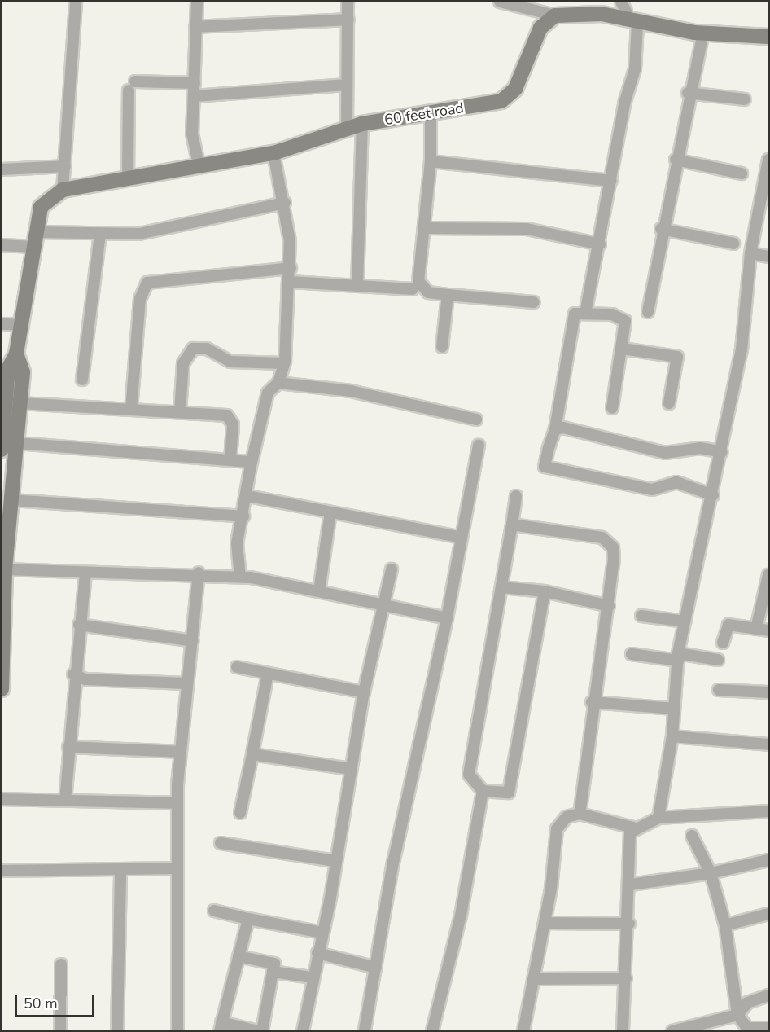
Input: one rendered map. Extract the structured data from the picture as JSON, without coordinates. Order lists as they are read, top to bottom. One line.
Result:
{"streets":{"street":["60 feet road"]},"scale_bar":"50 m"}
